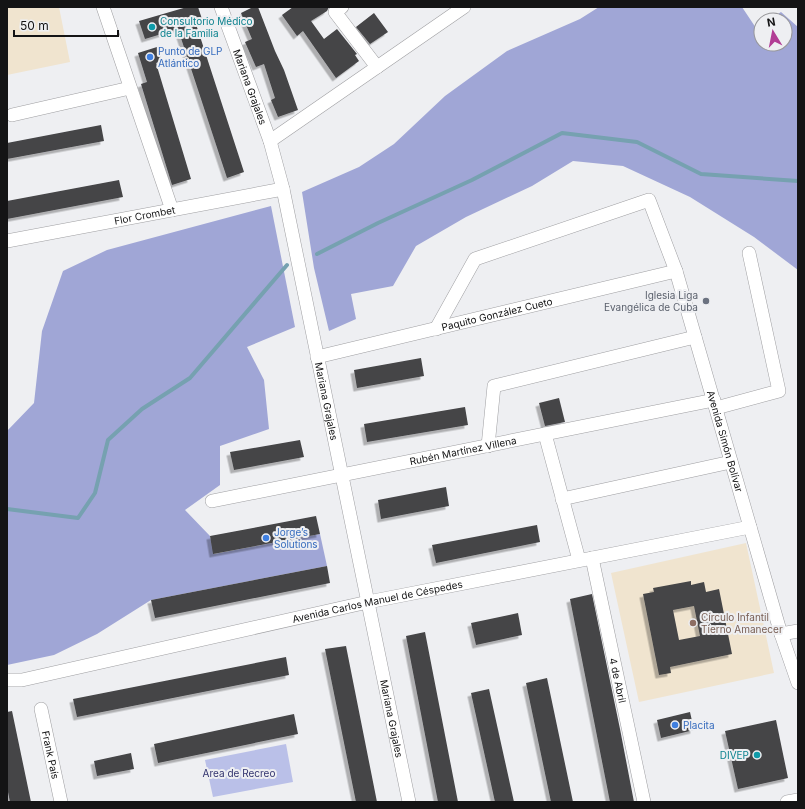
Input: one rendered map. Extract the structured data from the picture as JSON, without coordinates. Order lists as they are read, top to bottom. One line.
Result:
{"streets":{"street":["Mariana Grajales","Flor Crombet","Paquito González Cueto","Avenida Simón Bolívar","Rubén Martínez Villena","Avenida Carlos Manuel de Céspedes","4 de Abril","Frank País"]},"crossings":[["Mariana Grajales","Flor Crombet"],["Mariana Grajales","Paquito González Cueto"],["Mariana Grajales","Rubén Martínez Villena"],["Mariana Grajales","Avenida Carlos Manuel de Céspedes"],["Paquito González Cueto","Avenida Simón Bolívar"],["Avenida Simón Bolívar","Rubén Martínez Villena"],["Avenida Simón Bolívar","Avenida Carlos Manuel de Céspedes"],["Avenida Carlos Manuel de Céspedes","4 de Abril"]],"parks":["Area de Recreo"],"places":["Consultorio Médico de la Familia","Punto de GLP Atlántico","Iglesia Liga Evangélica de Cuba","Jorge’s Solutions","Círculo Infantil Tierno Amanecer","Placita","DIVEP"],"scale_bar":"50 m","north":"top"}
